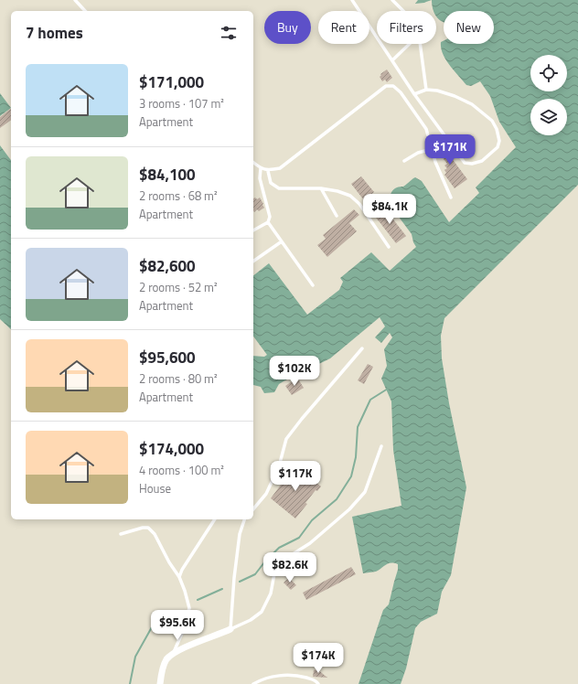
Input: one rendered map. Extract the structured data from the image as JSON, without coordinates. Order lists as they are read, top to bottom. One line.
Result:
{"page":{"chip":["Buy","Rent","Filters","New"],"heading":"7 homes","list":[{"name":"$171,000","note":"3 rooms · 107 m² · Apartment"},{"name":"$84,100","note":"2 rooms · 68 m² · Apartment"},{"name":"$82,600","note":"2 rooms · 52 m² · Apartment"},{"name":"$95,600","note":"2 rooms · 80 m² · Apartment"},{"name":"$174,000","note":"4 rooms · 100 m² · House"}],"price":["$171K","$84.1K","$102K","$117K","$82.6K","$95.6K","$174K"]}}
